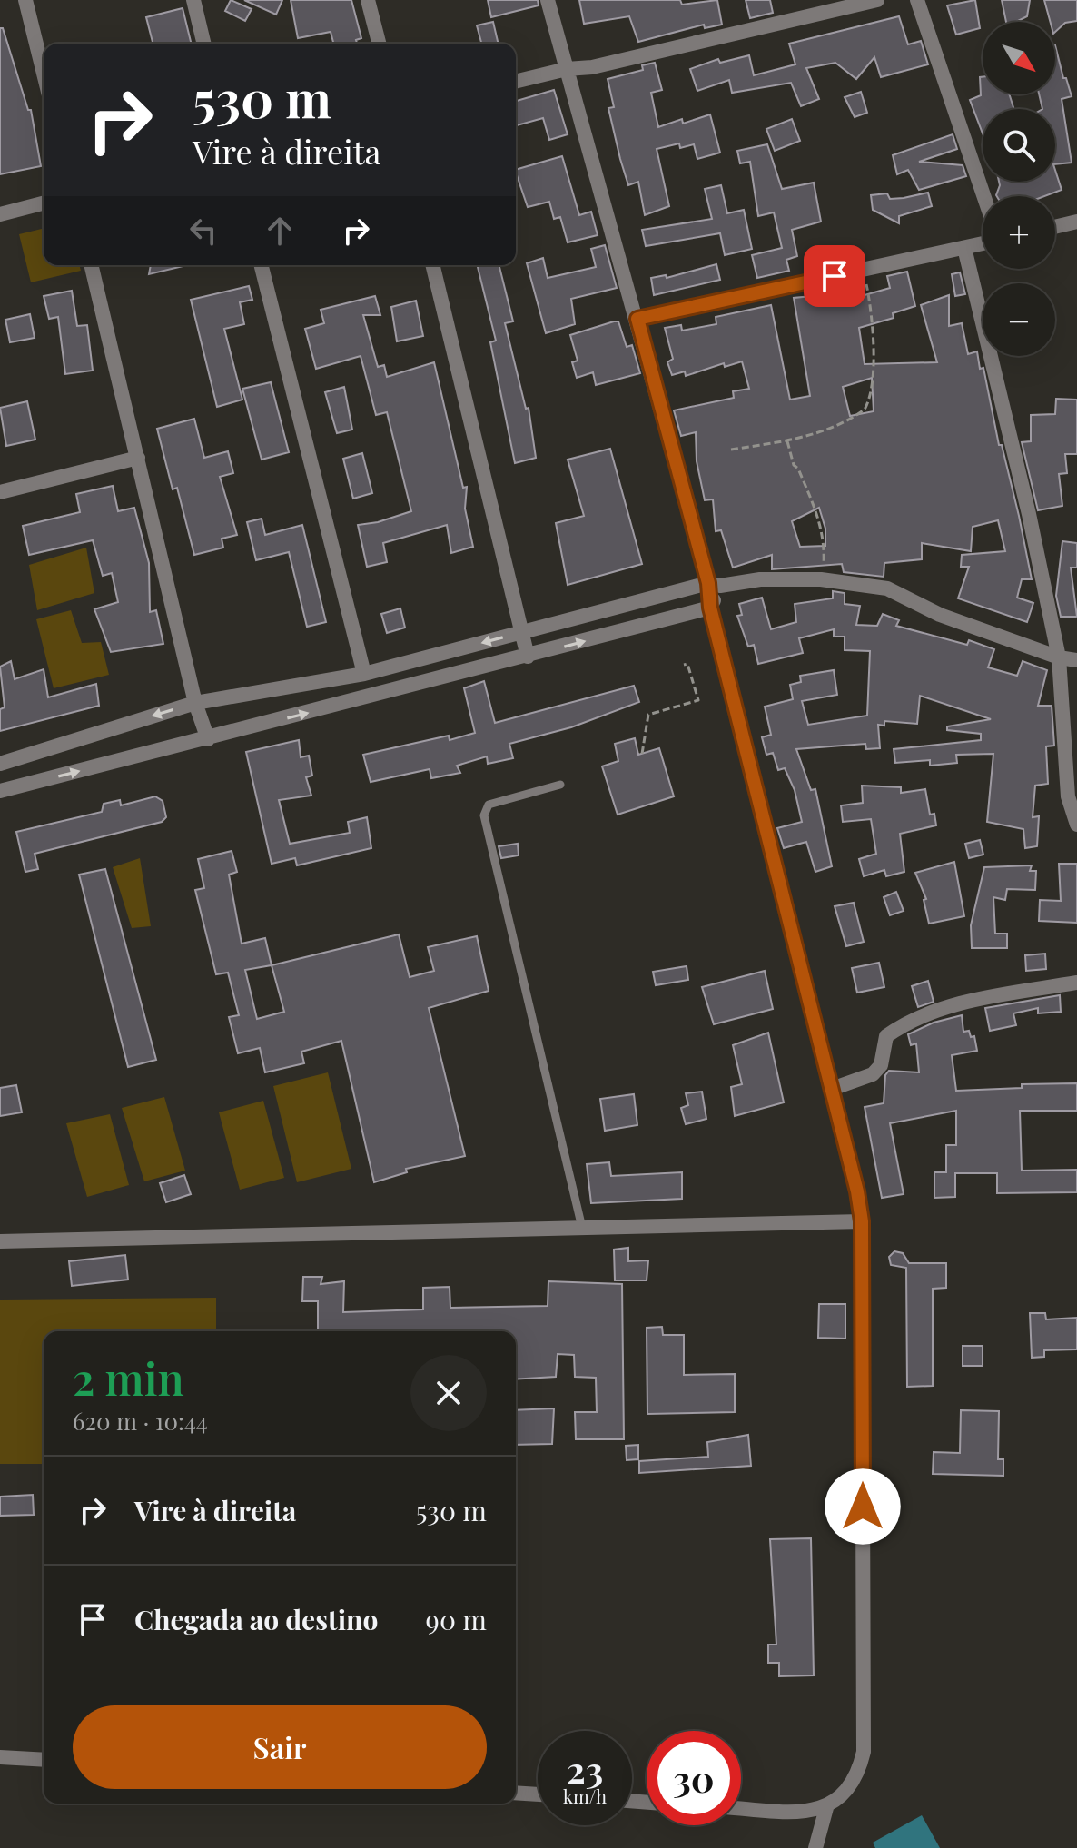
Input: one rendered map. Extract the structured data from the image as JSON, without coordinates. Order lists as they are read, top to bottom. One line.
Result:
{"north":"bottom right","page":{"map_buttons":["+","−"],"turn":["530 m","Vire à direita"],"heading":["2 min","620 m · 10:44"],"list":[{"name":"Vire à direita","value":"530 m"},{"name":"Chegada ao destino","value":"90 m"}],"buttons":"Sair","speed":"23 km/h","limit":"30"}}
